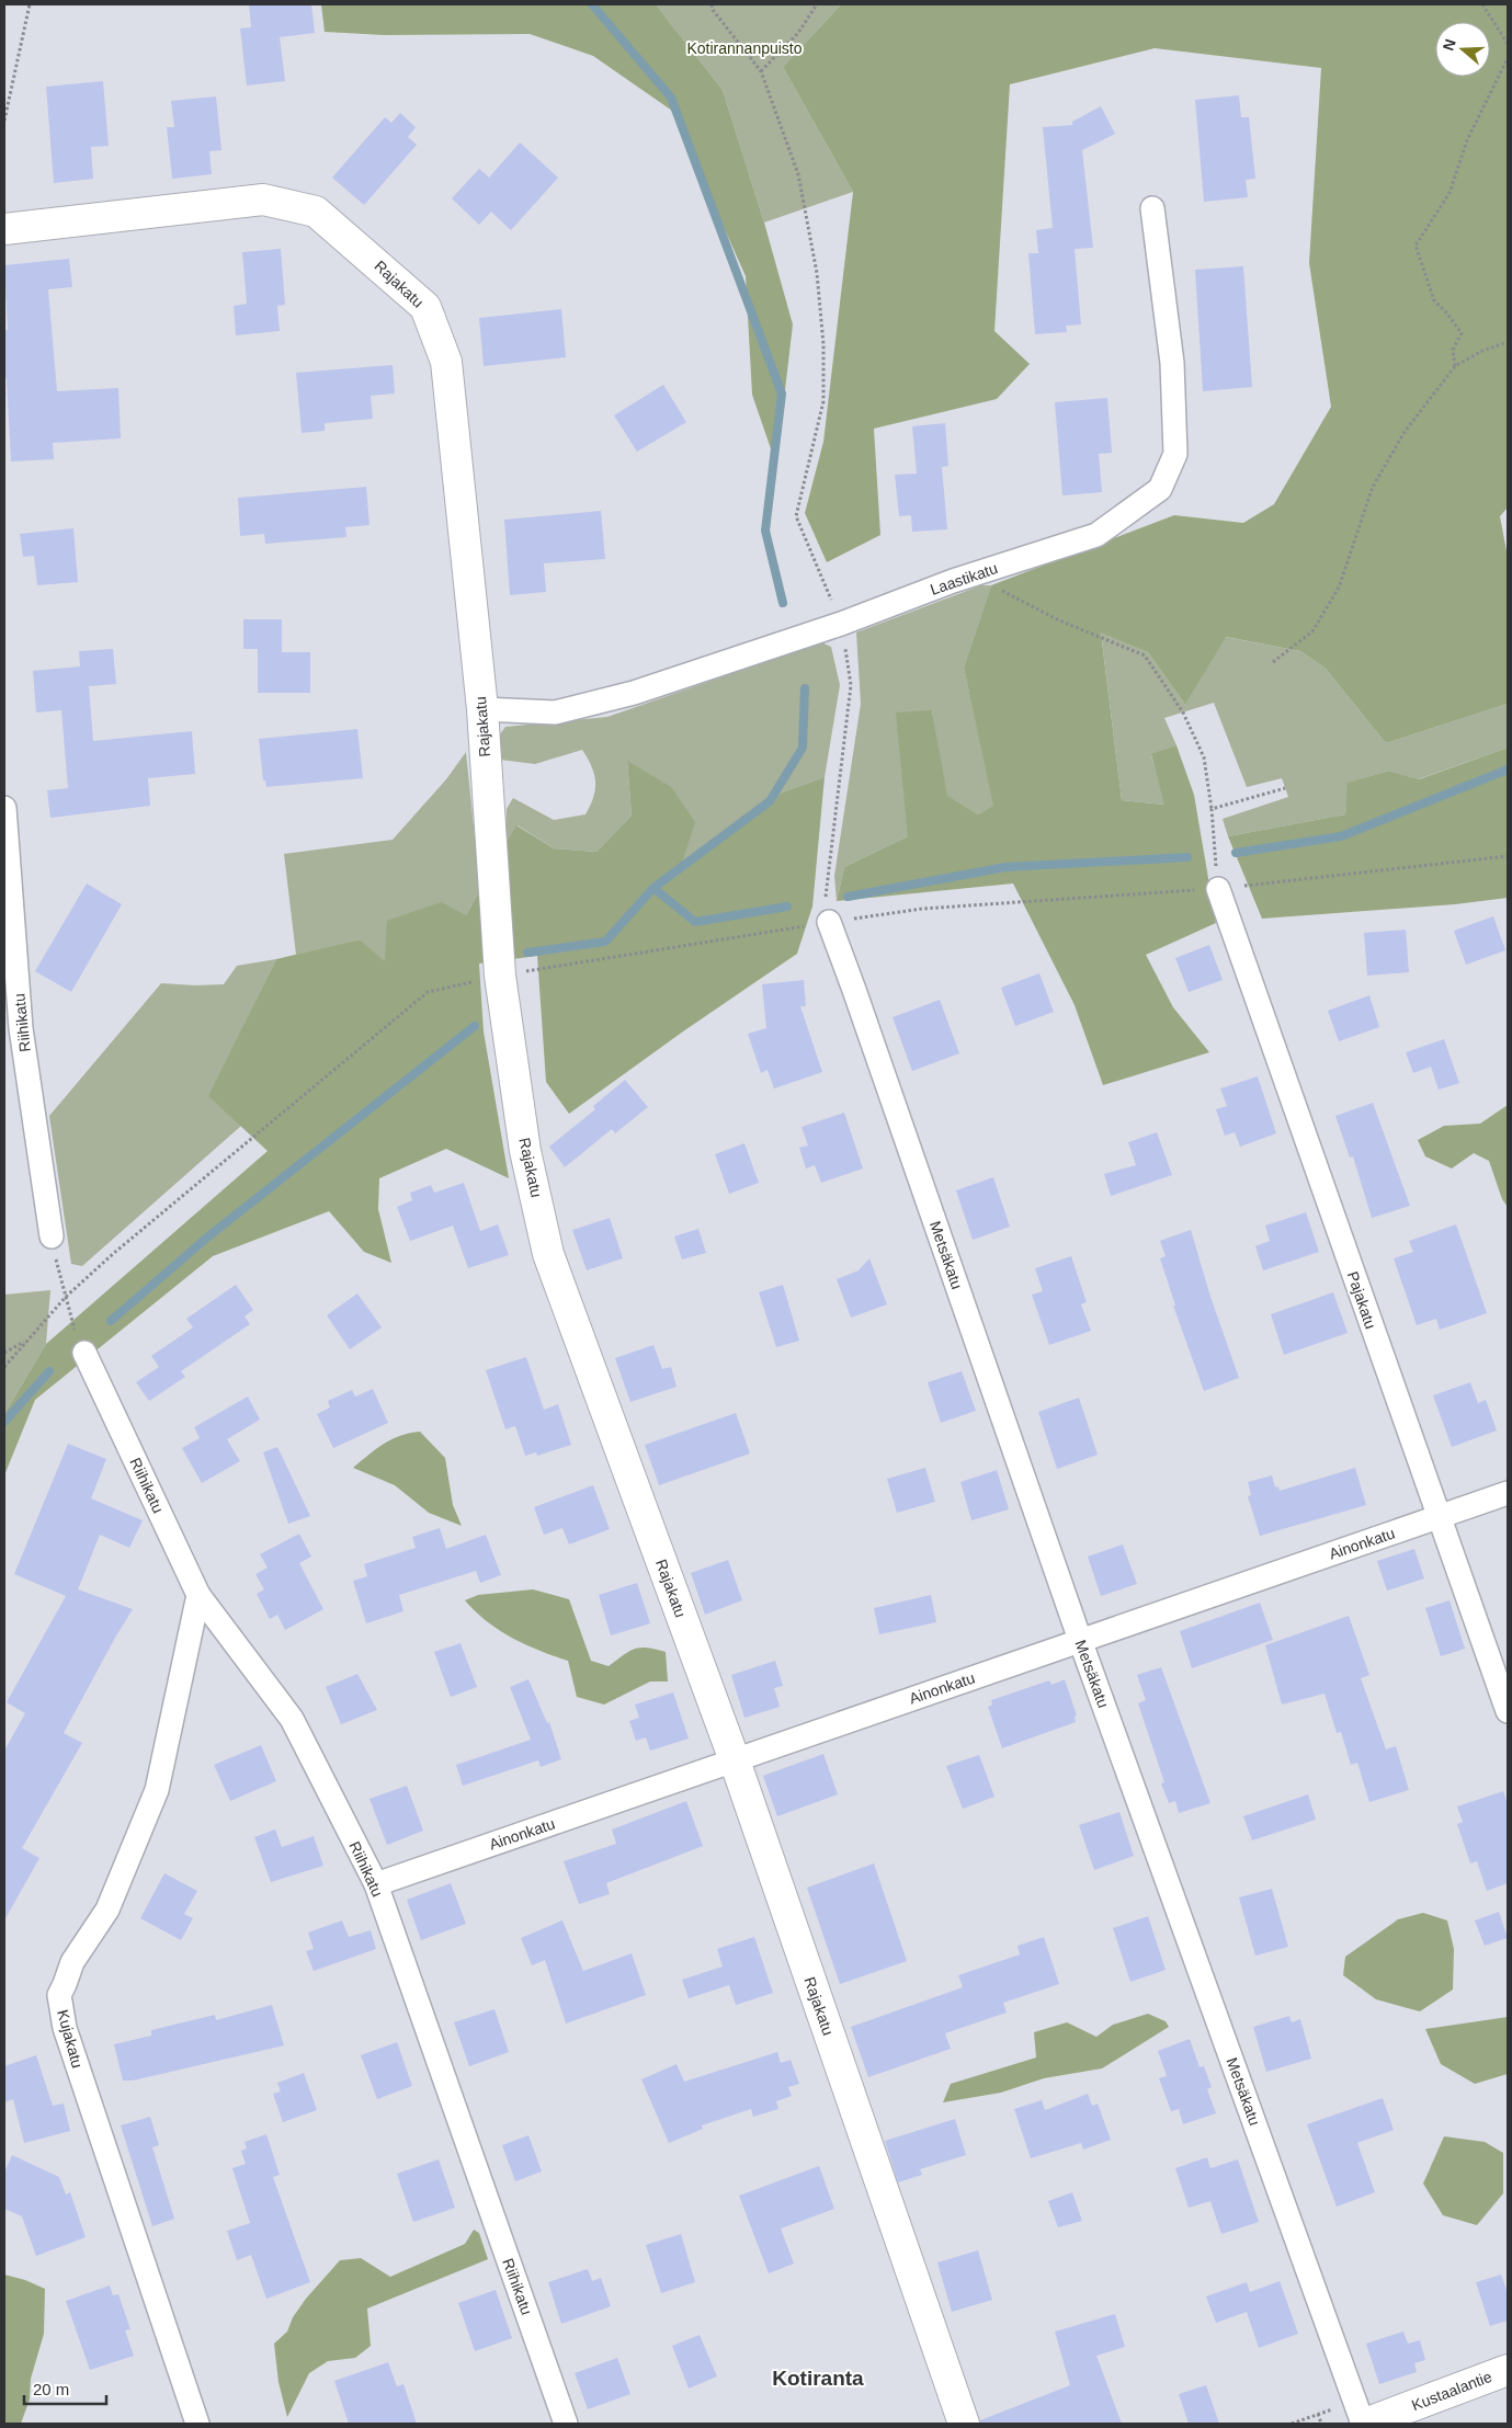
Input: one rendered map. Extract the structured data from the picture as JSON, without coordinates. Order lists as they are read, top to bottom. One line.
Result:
{"streets":{"street":["Rajakatu","Laastikatu","Riihikatu","Metsäkatu","Pajakatu","Ainonkatu","Kujakatu","Kustaalantie"]},"crossings":[["Rajakatu","Laastikatu"],["Rajakatu","Ainonkatu"],["Riihikatu","Ainonkatu"],["Riihikatu","Kujakatu"],["Metsäkatu","Ainonkatu"],["Metsäkatu","Kustaalantie"],["Pajakatu","Ainonkatu"]],"districts":["Kotiranta"],"parks":["Kotirannanpuisto"],"scale_bar":"20 m","north":"left"}
